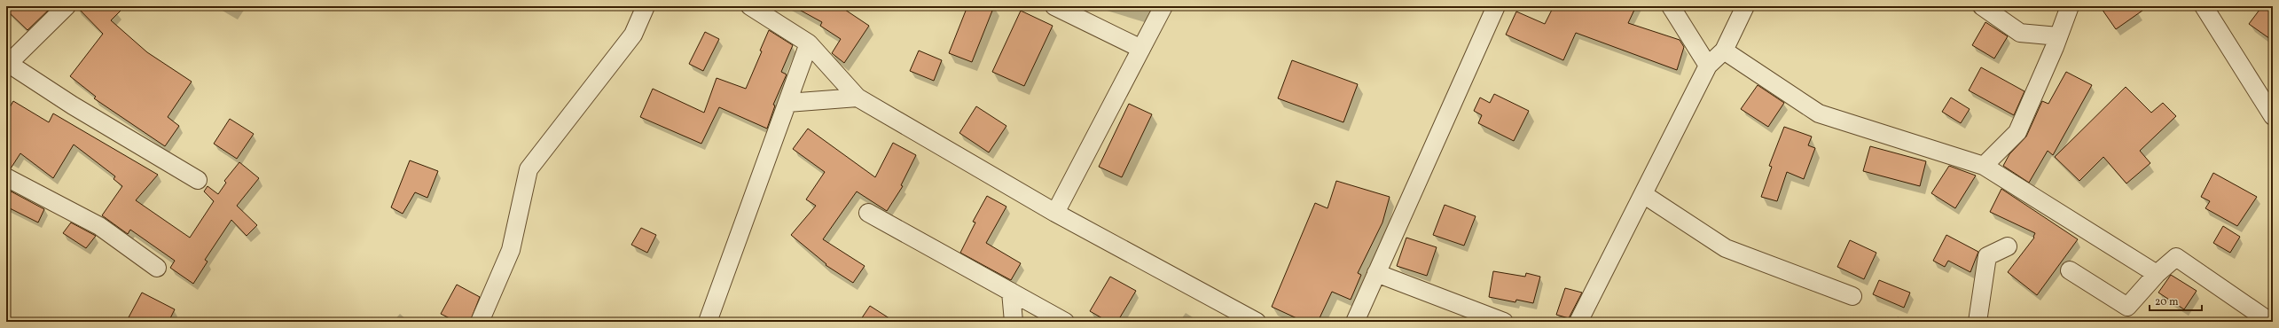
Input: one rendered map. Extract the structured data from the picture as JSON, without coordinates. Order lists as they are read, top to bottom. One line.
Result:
{"scale_bar":"20 m"}
